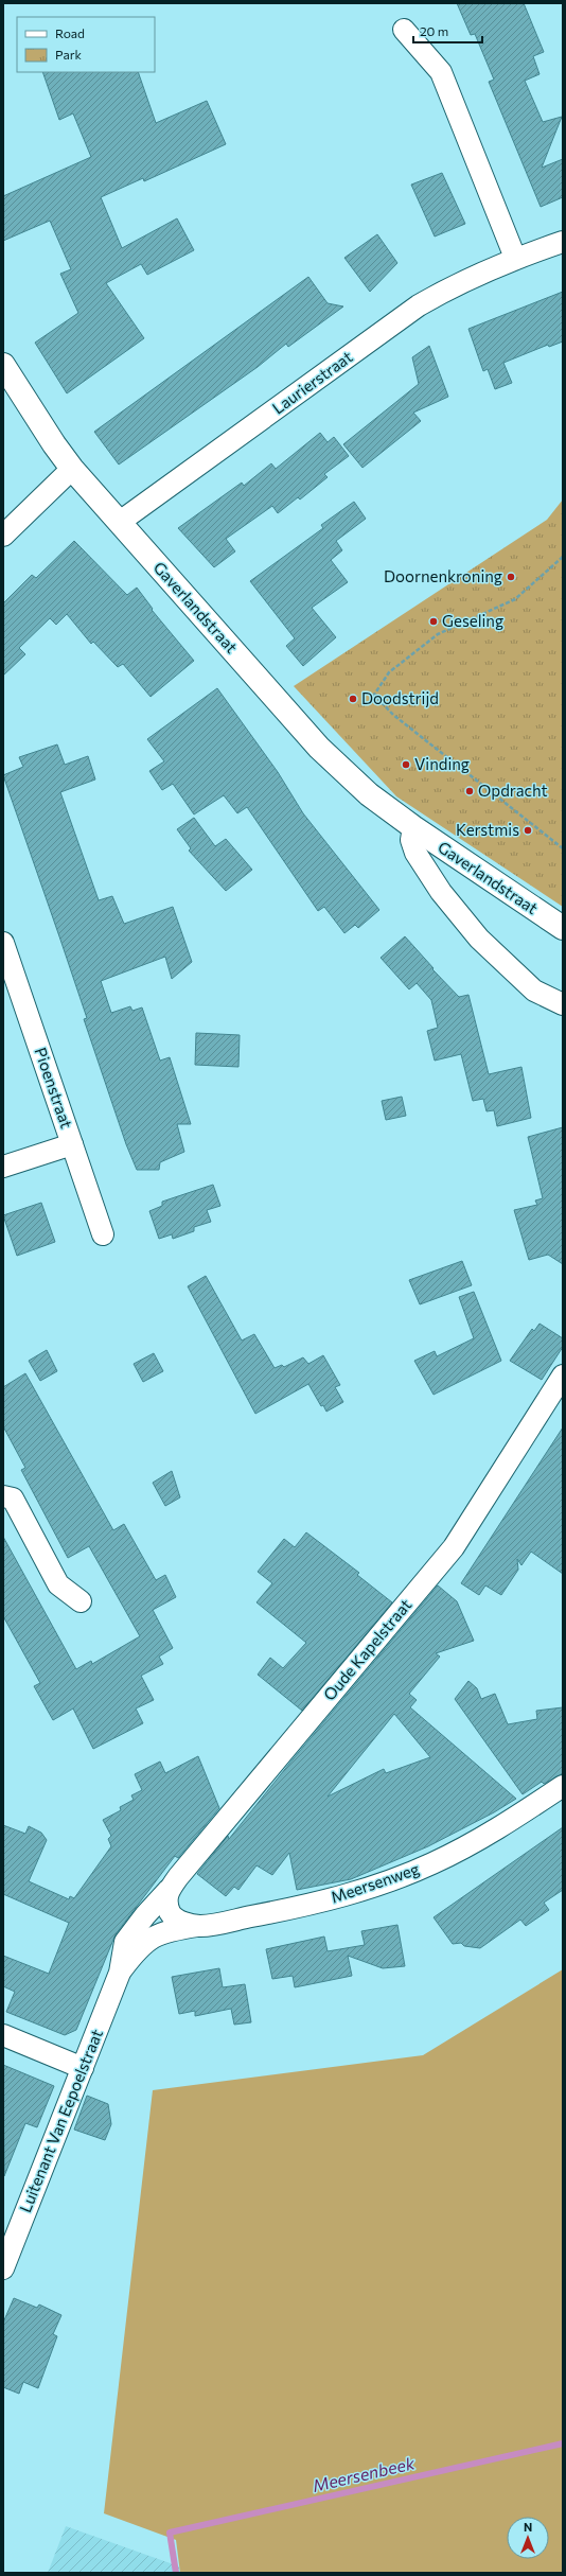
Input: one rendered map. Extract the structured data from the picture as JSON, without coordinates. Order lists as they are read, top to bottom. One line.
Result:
{"streets":{"street":["Laurierstraat","Gaverlandstraat","Pioenstraat","Oude Kapelstraat","Meersenweg","Luitenant Van Eepoelstraat"]},"crossings":[["Laurierstraat","Gaverlandstraat"],["Oude Kapelstraat","Meersenweg"],["Oude Kapelstraat","Luitenant Van Eepoelstraat"],["Meersenweg","Luitenant Van Eepoelstraat"]],"water":["Meersenbeek"],"places":["Doornenkroning","Geseling","Doodstrijd","Vinding","Opdracht","Kerstmis"],"legend":["Road","Park"],"scale_bar":"20 m","north":"top"}
